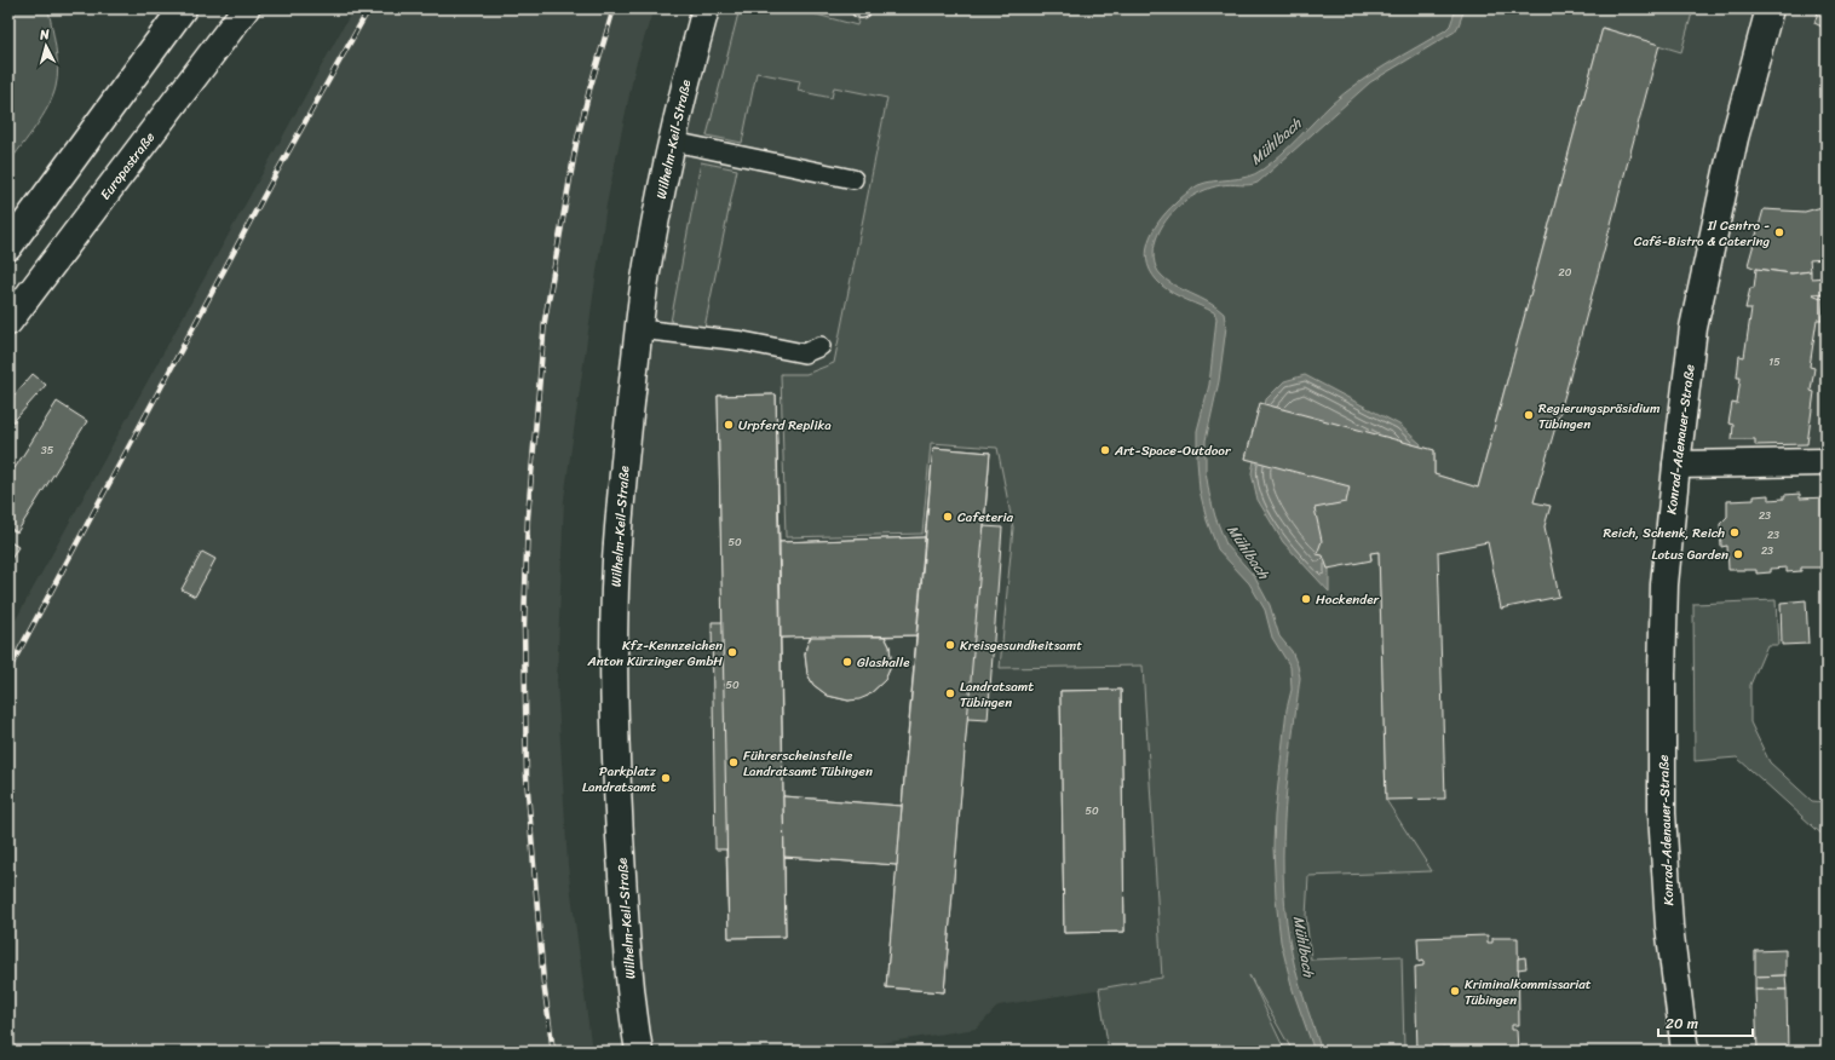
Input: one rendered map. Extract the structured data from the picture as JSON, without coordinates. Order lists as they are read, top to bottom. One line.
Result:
{"streets":{"street":["Wilhelm-Keil-Straße","Europastraße","Konrad-Adenauer-Straße"]},"water":["Mühlbach"],"places":["Il Centro - Café-Bistro & Catering","Regierungspräsidium Tübingen","Urpferd Replika","Art-Space-Outdoor","Cafeteria","Reich, Schenk, Reich","Lotus Garden","Hockender","Kreisgesundheitsamt","Kfz-Kennzeichen Anton Kürzinger GmbH","Glashalle","Landratsamt Tübingen","Führerscheinstelle Landratsamt Tübingen","Parkplatz Landratsamt","Kriminalkommissariat Tübingen"],"house_numbers":["20","15","35","23","23","50","23","50","50"],"scale_bar":"20 m","north":"top"}
